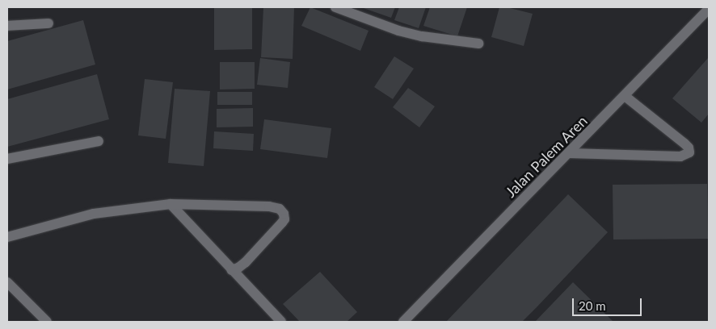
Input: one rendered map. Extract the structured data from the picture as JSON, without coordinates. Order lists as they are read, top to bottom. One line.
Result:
{"streets":{"street":["Jalan Palem Aren"]},"scale_bar":"20 m"}
